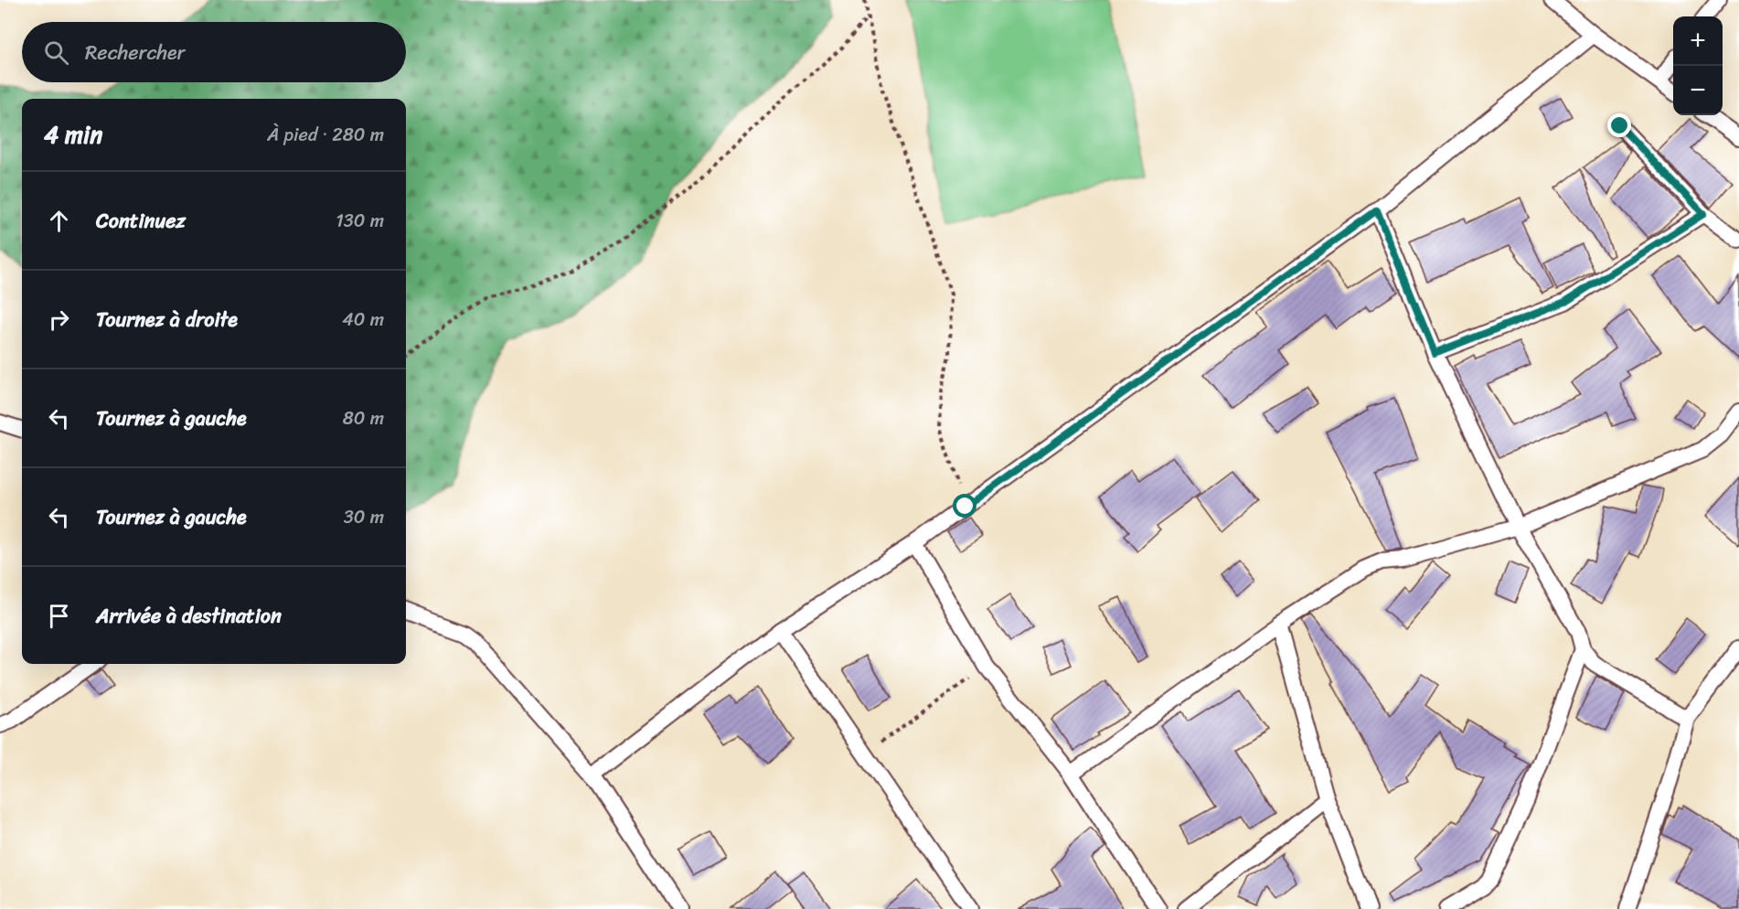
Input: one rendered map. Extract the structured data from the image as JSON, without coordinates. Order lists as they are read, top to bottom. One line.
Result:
{"page":{"map_buttons":["+","−"],"search":"Rechercher","heading":["4 min","À pied · 280 m"],"list":[["Continuez","130 m"],["Tournez à droite","40 m"],["Tournez à gauche","80 m"],["Tournez à gauche","30 m"],"Arrivée à destination"]}}
